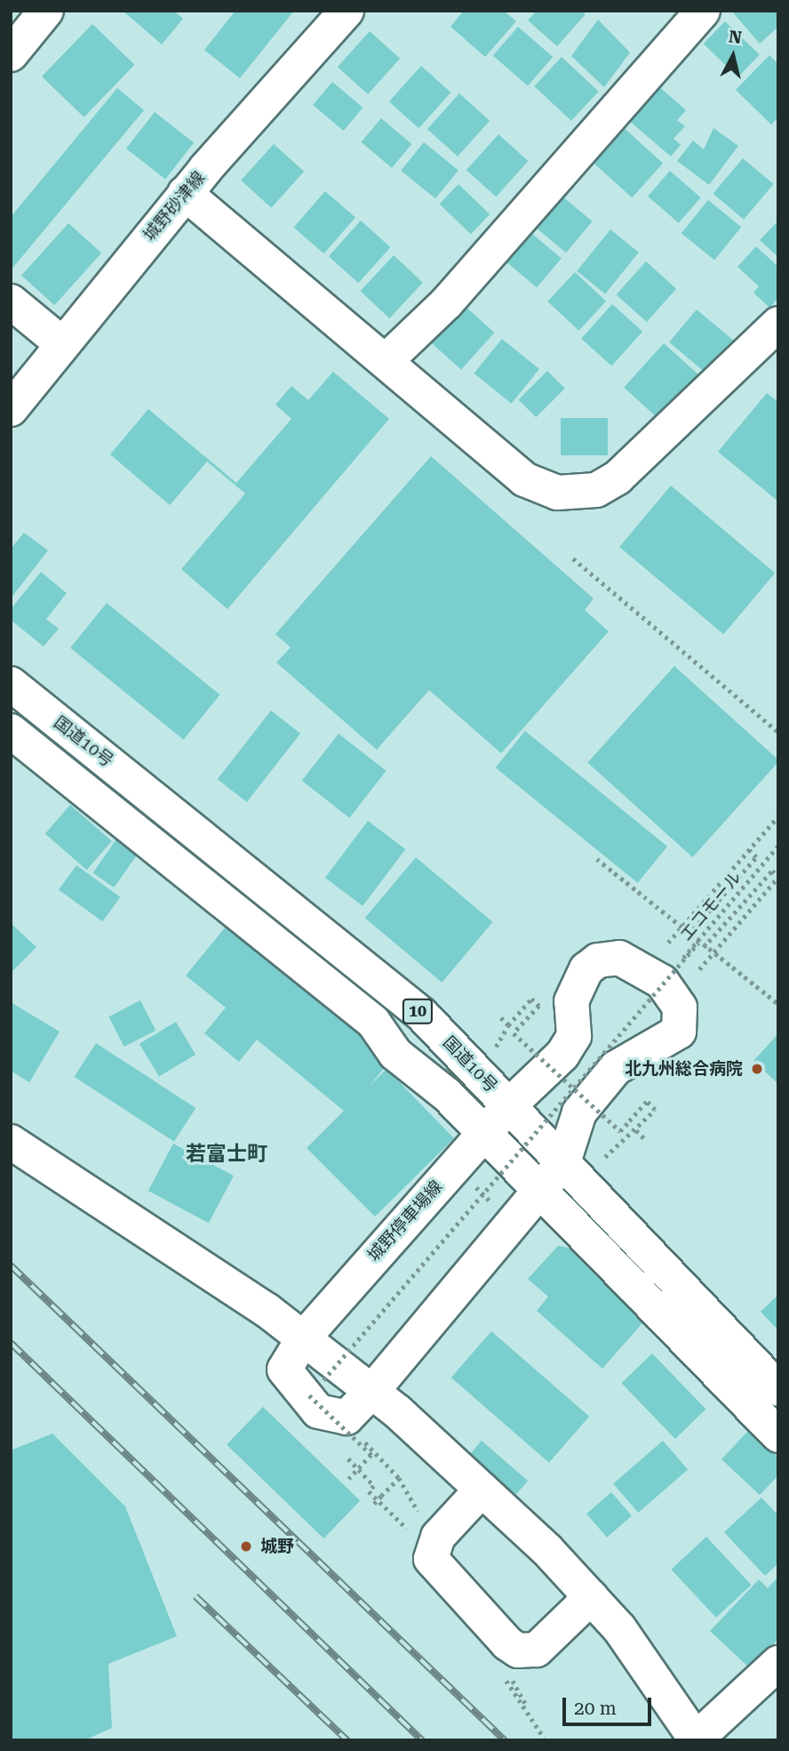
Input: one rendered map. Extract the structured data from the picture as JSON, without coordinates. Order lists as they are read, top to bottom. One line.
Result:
{"streets":{"main road":["城野砂津線","国道10号","10","城野停車場線"],"path":["エコモール"]},"crossings":[["国道10号","城野停車場線"],["エコモール","城野停車場線"],["10","城野停車場線"]],"districts":["若富士町"],"places":["北九州総合病院","城野"],"scale_bar":"20 m","north":"top"}
